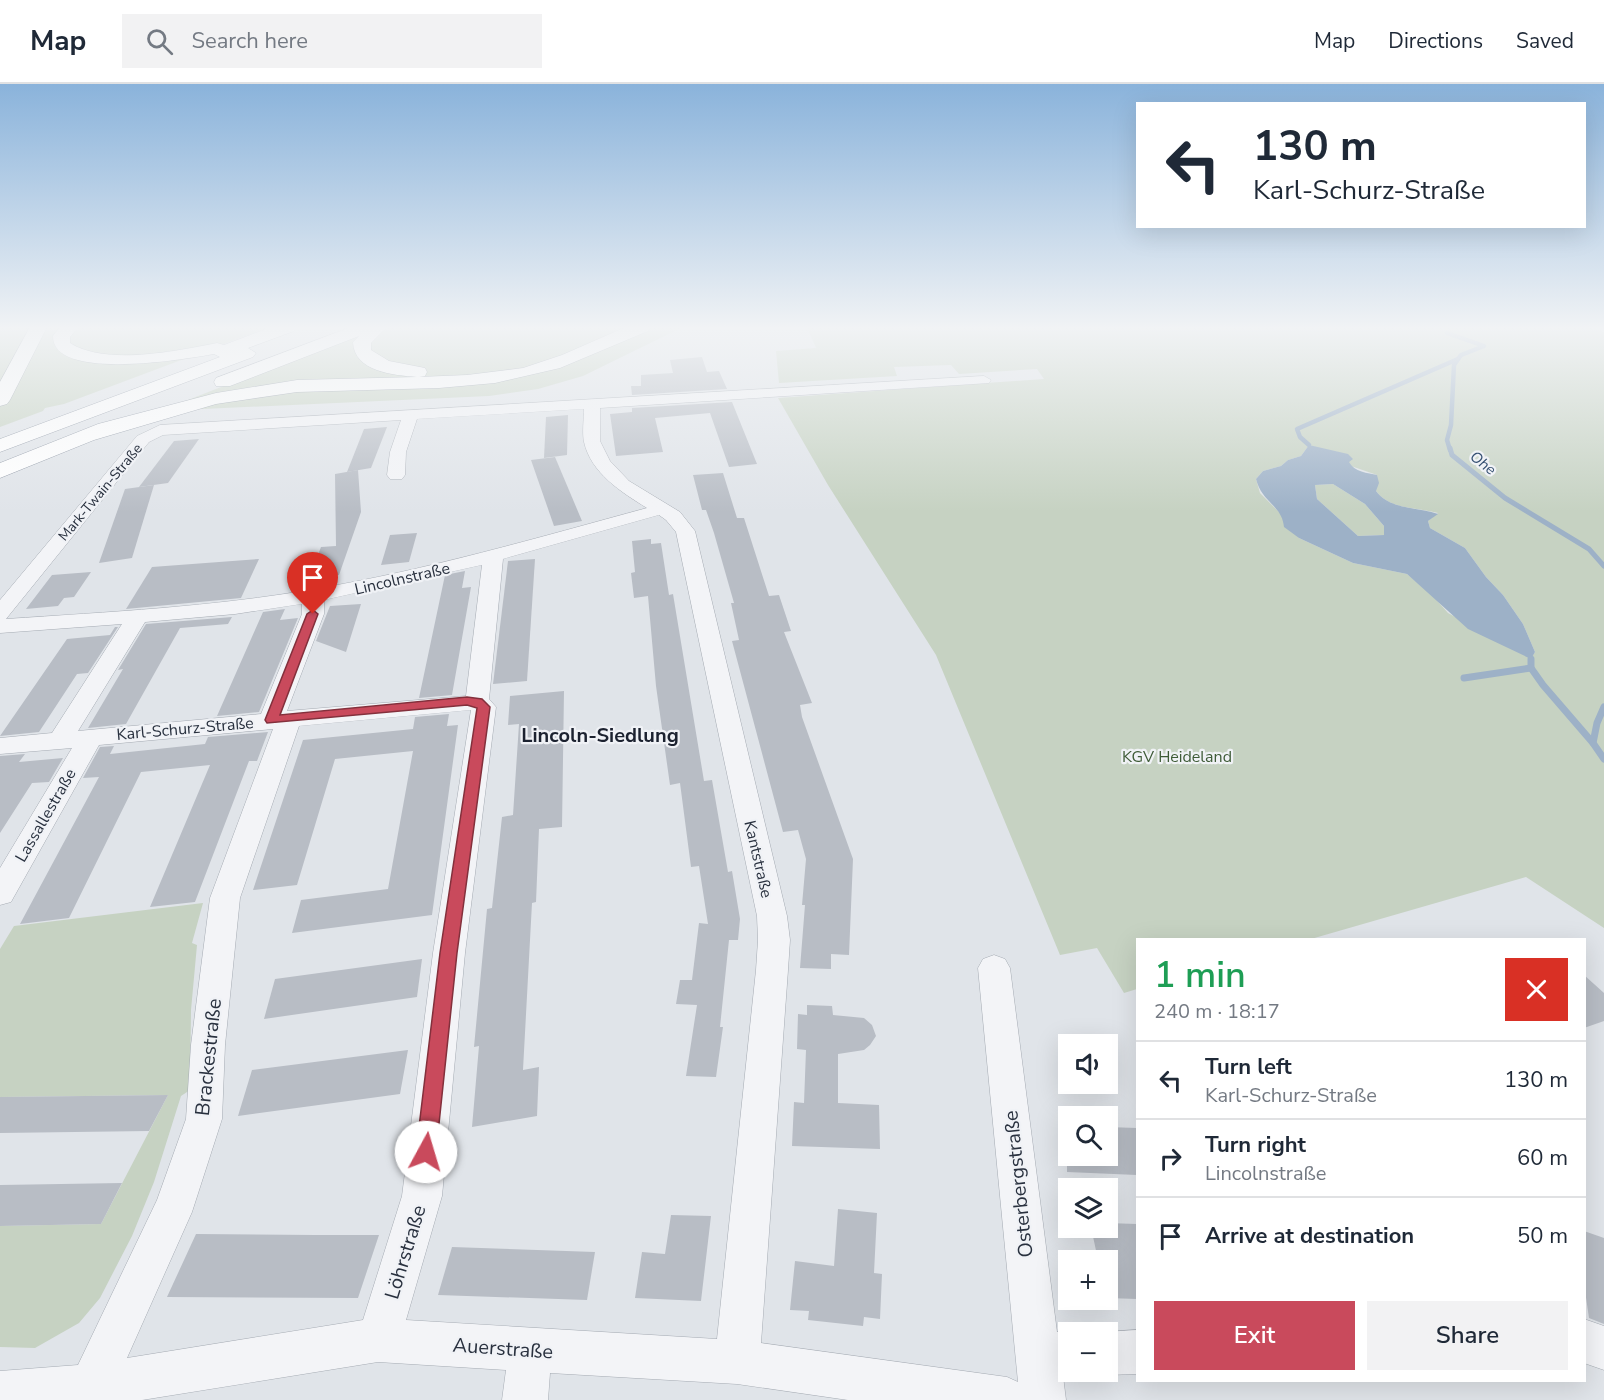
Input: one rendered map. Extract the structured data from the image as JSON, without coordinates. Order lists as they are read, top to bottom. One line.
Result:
{"streets":{"street":["Mark-Twain-Straße","Lincolnstraße","Karl-Schurz-Straße","Lassallestraße","Kantstraße","Brackestraße","Osterbergstraße","Löhrstraße","Auerstraße"]},"crossings":[["Mark-Twain-Straße","Kantstraße"],["Lincolnstraße","Kantstraße"],["Karl-Schurz-Straße","Lassallestraße"],["Karl-Schurz-Straße","Brackestraße"],["Karl-Schurz-Straße","Löhrstraße"],["Kantstraße","Auerstraße"],["Brackestraße","Auerstraße"],["Löhrstraße","Auerstraße"]],"districts":["Lincoln-Siedlung"],"water":["Ohe"],"parks":["KGV Heideland"],"page":{"header":"Map","search":"Search here","nav":["Map","Directions","Saved"],"turn":["130 m","Karl-Schurz-Straße"],"heading":["1 min","240 m · 18:17"],"map_buttons":["+","−"],"list":[{"name":"Turn left","note":"Karl-Schurz-Straße","value":"130 m"},{"name":"Turn right","note":"Lincolnstraße","value":"60 m"},{"name":"Arrive at destination","value":"50 m"}],"buttons":["Exit","Share"]}}
